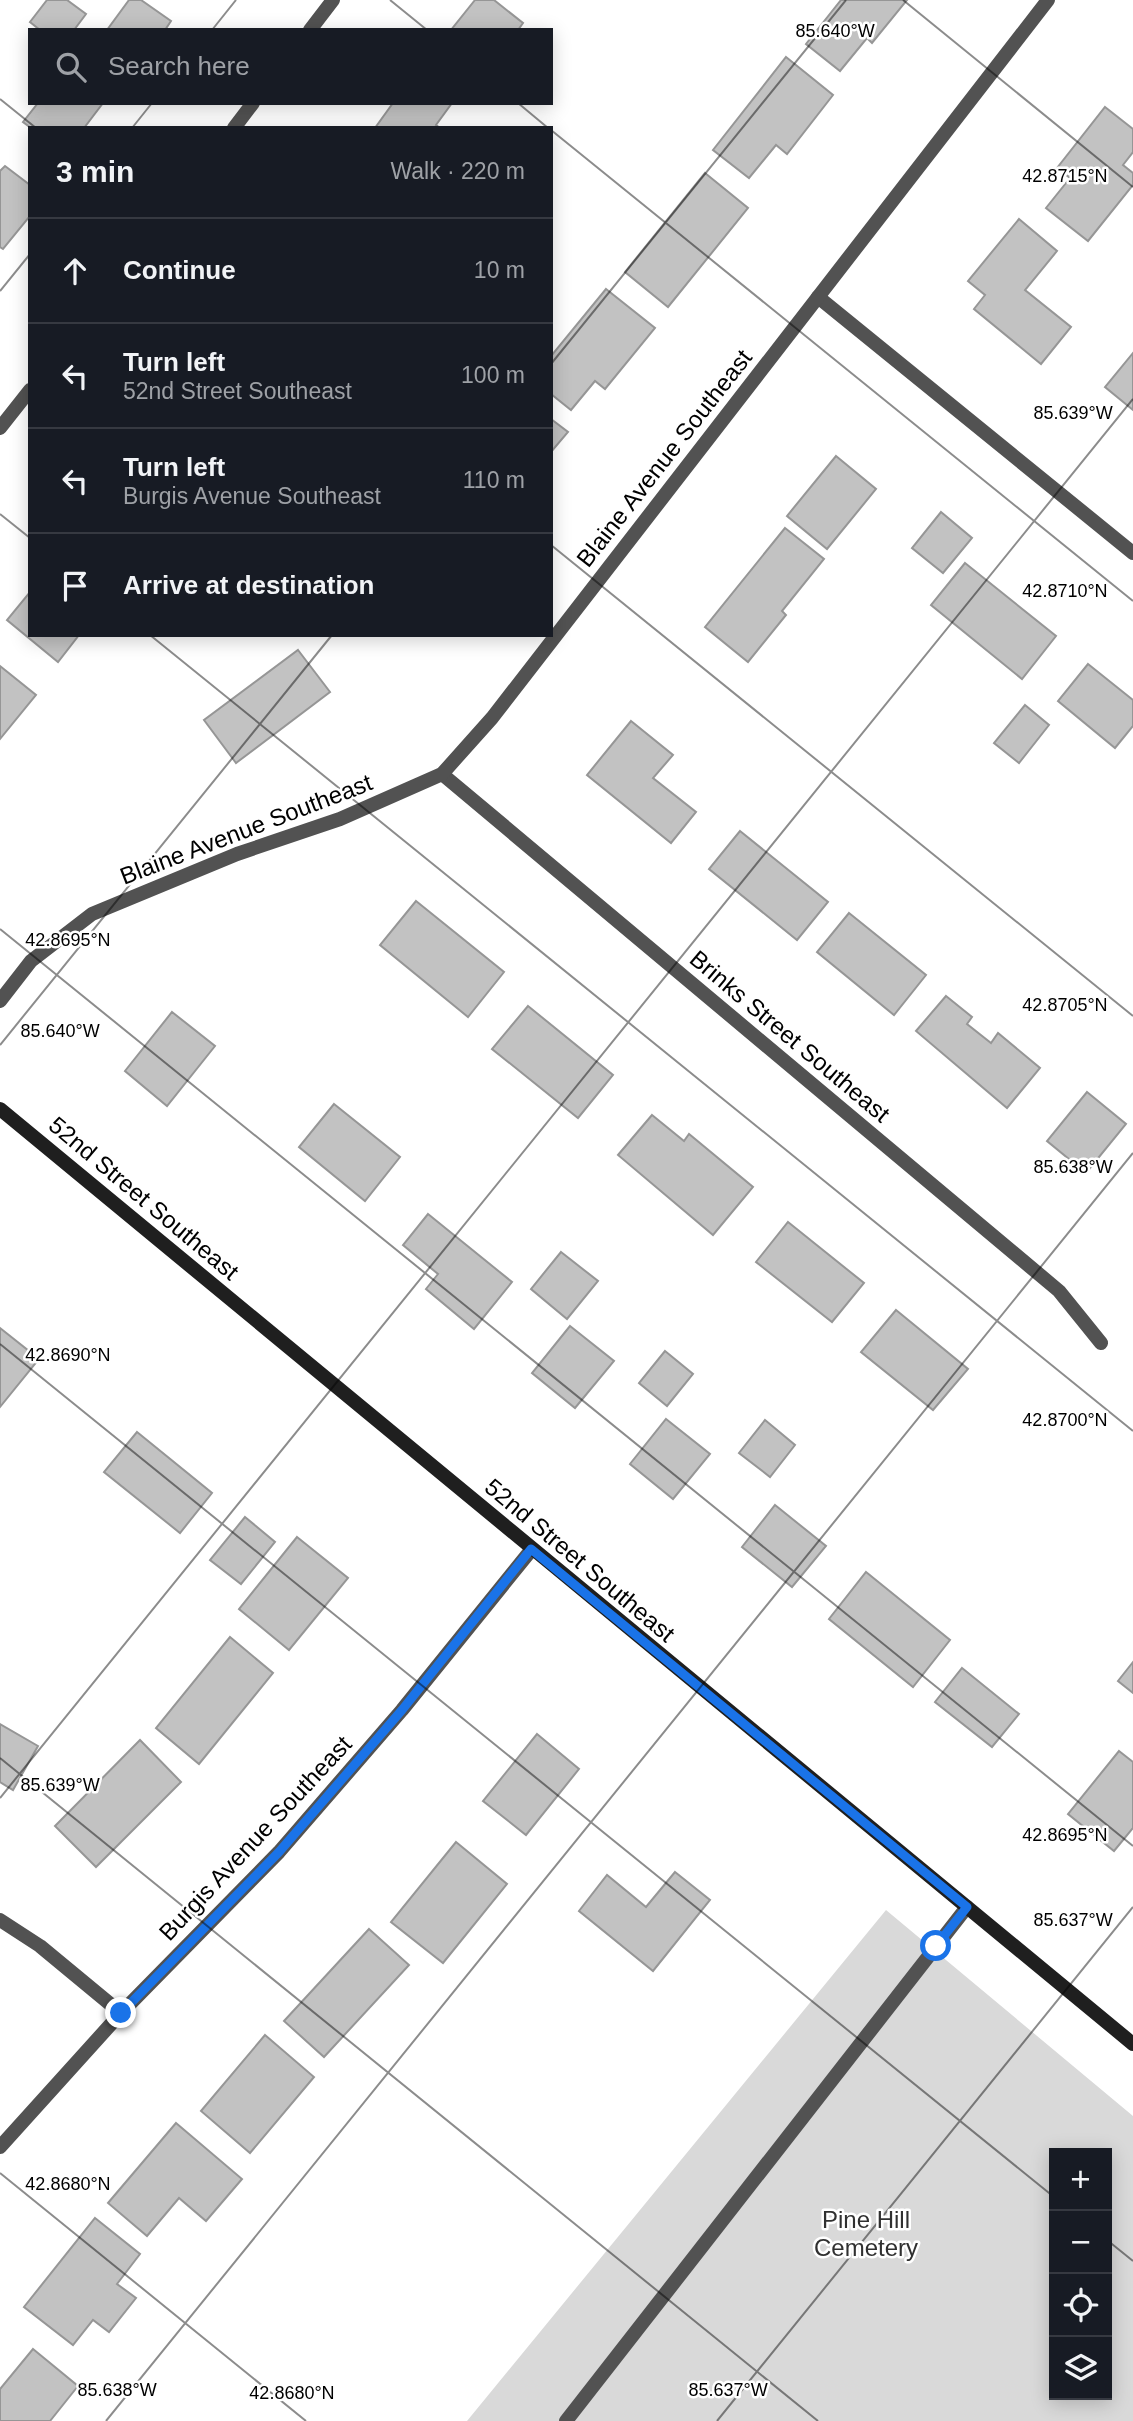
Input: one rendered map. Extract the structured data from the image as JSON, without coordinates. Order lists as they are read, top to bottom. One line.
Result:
{"streets":{"main road":["52nd Street Southeast"],"street":["Blaine Avenue Southeast","Brinks Street Southeast","Burgis Avenue Southeast"]},"crossings":[["Blaine Avenue Southeast","Brinks Street Southeast"],["52nd Street Southeast","Burgis Avenue Southeast"]],"parks":["Pine Hill Cemetery"],"page":{"search":"Search here","heading":["3 min","Walk · 220 m"],"list":[["Continue","10 m"],["Turn left","52nd Street Southeast","100 m"],["Turn left","Burgis Avenue Southeast","110 m"],"Arrive at destination"],"map_buttons":["+","−"]},"coordinates":["85.640°W","42.8715°N","85.639°W","42.8710°N","42.8695°N","42.8705°N","85.638°W","42.8690°N","42.8700°N","85.637°W","42.8680°N"]}
